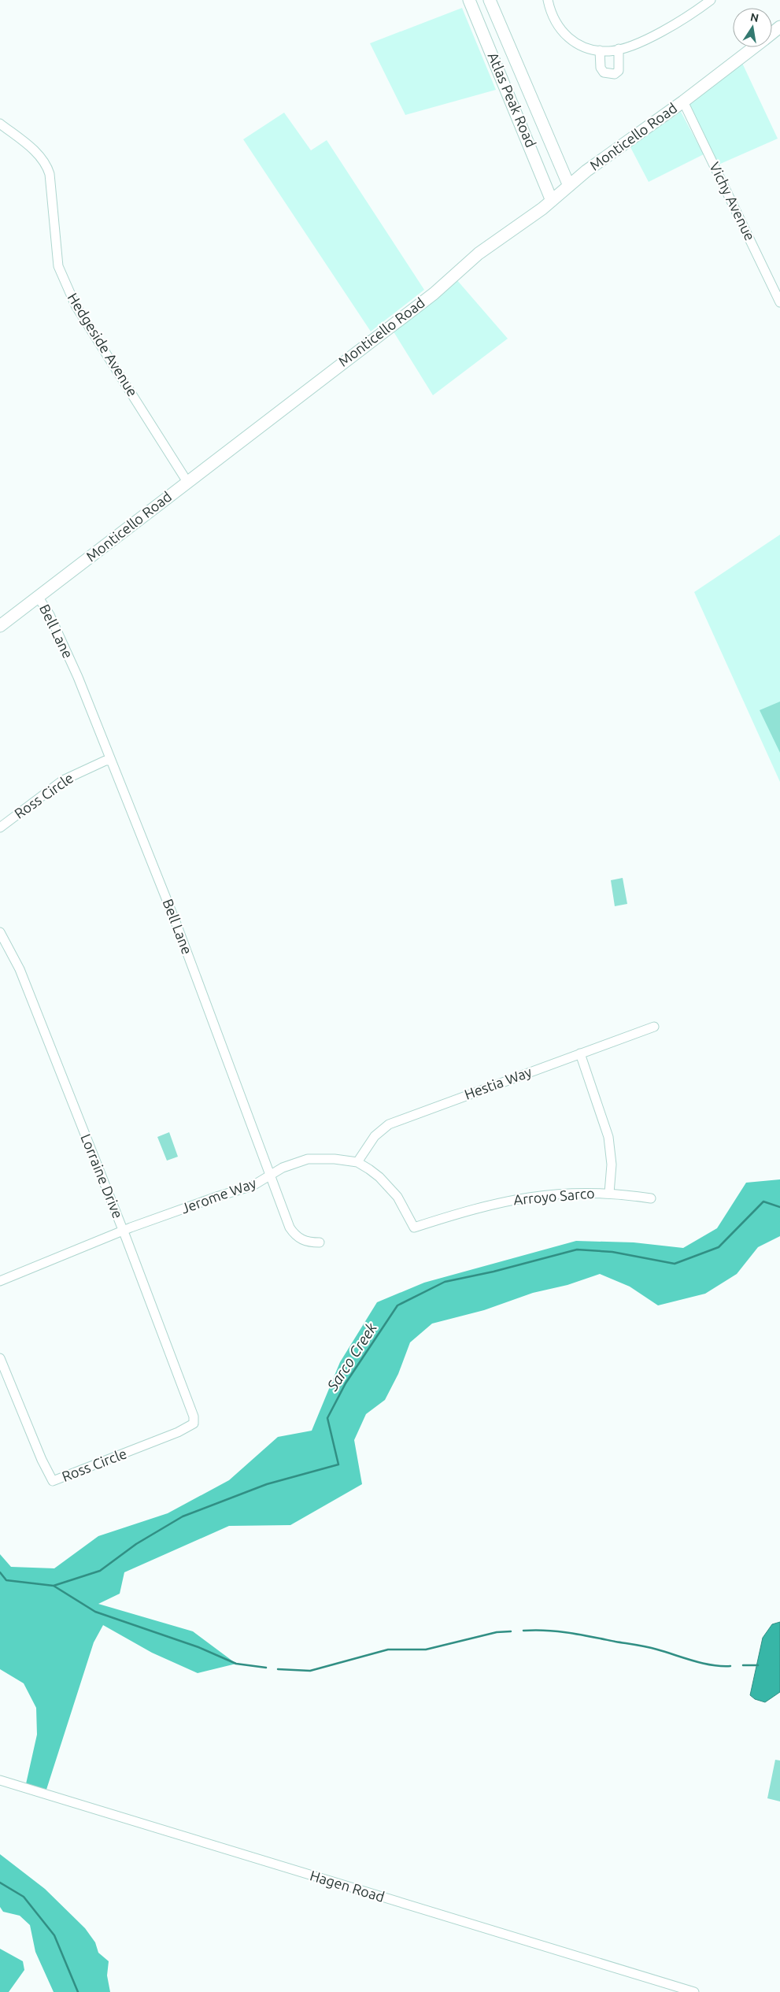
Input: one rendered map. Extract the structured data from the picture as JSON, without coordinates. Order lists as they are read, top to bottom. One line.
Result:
{"streets":{"main road":["Atlas Peak Road","Monticello Road"],"street":["Vichy Avenue","Hedgeside Avenue","Bell Lane","Ross Circle","Hestia Way","Lorraine Drive","Jerome Way","Arroyo Sarco","Hagen Road"]},"crossings":[["Atlas Peak Road","Monticello Road"],["Monticello Road","Vichy Avenue"],["Monticello Road","Hedgeside Avenue"],["Monticello Road","Bell Lane"],["Bell Lane","Ross Circle"],["Bell Lane","Jerome Way"],["Ross Circle","Lorraine Drive"],["Hestia Way","Jerome Way"],["Lorraine Drive","Jerome Way"],["Jerome Way","Arroyo Sarco"]],"water":["Sarco Creek"],"north":"top"}
